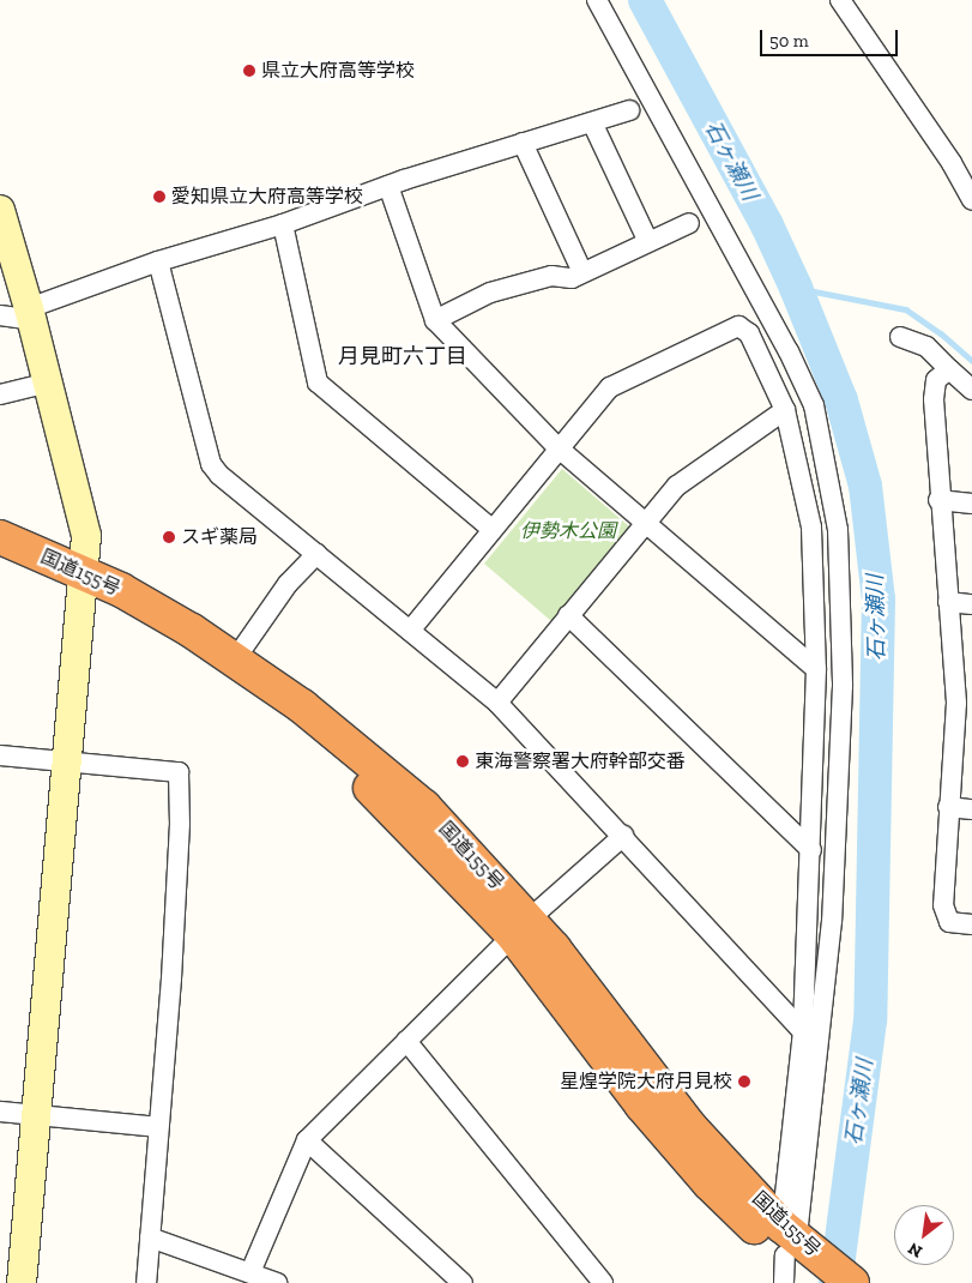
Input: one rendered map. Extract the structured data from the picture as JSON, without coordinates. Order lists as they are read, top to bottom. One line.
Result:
{"streets":{"highway":["国道155号"]},"districts":["月見町六丁目"],"water":["石ヶ瀬川"],"parks":["伊勢木公園"],"places":["県立大府高等学校","愛知県立大府高等学校","スギ薬局","東海警察署大府幹部交番","星煌学院大府月見校"],"scale_bar":"50 m","north":"bottom left"}
